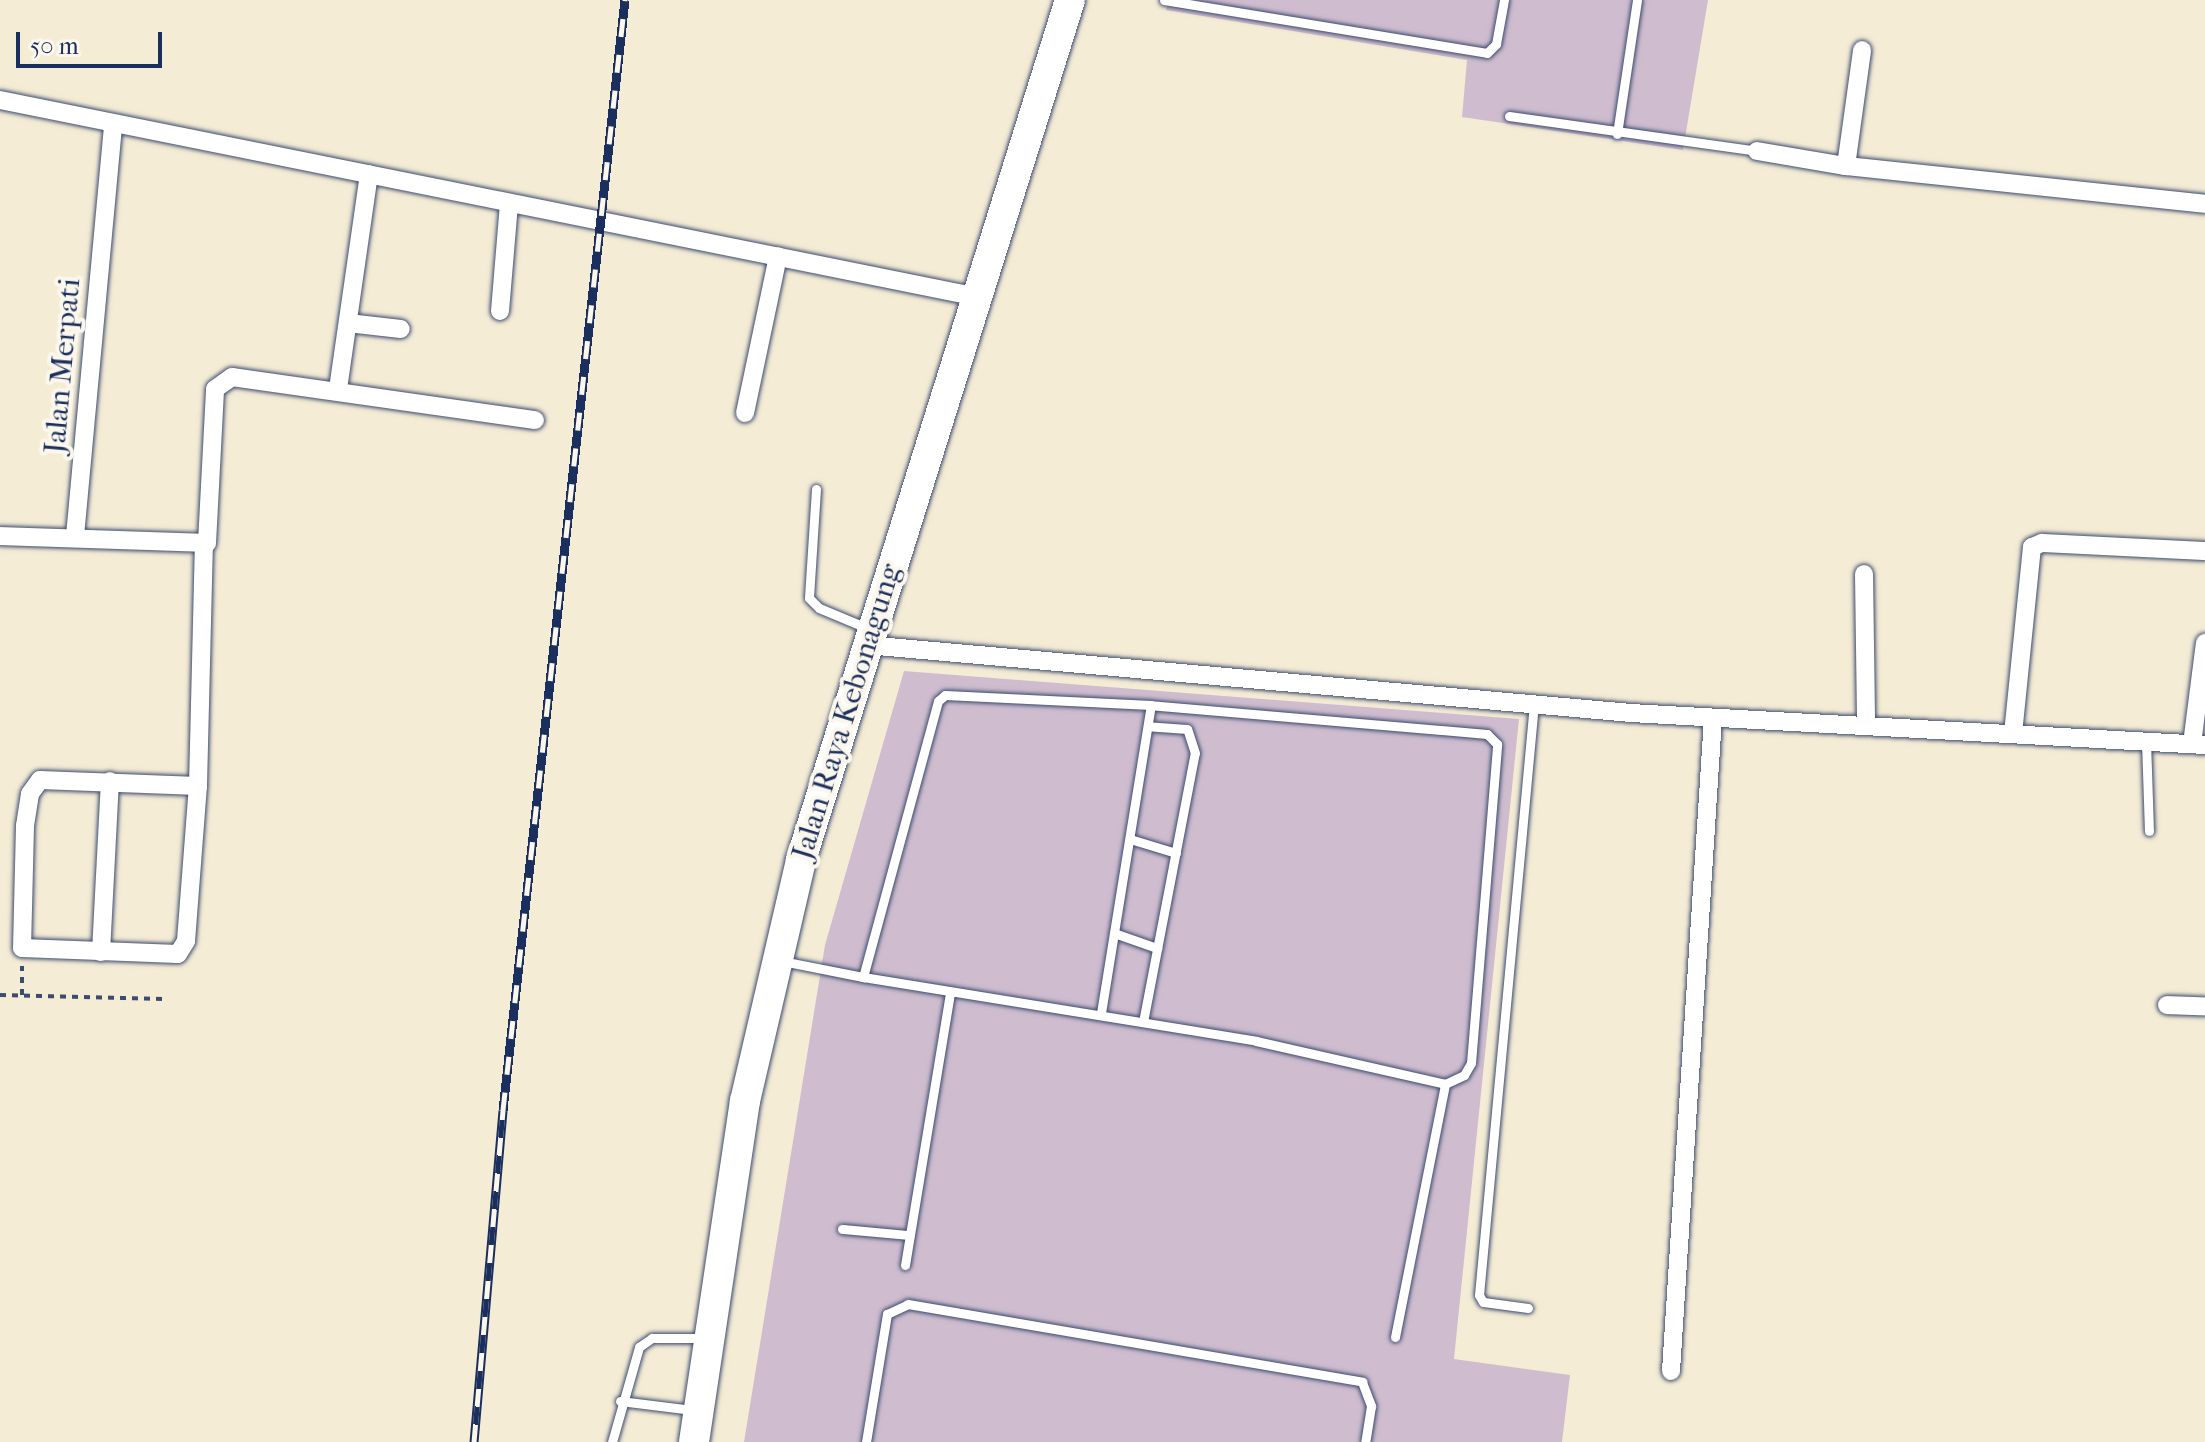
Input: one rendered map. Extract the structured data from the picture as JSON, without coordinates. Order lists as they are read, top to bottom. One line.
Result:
{"streets":{"highway":["Jalan Raya Kebonagung"],"street":["Jalan Merpati"]},"scale_bar":"50 m"}
